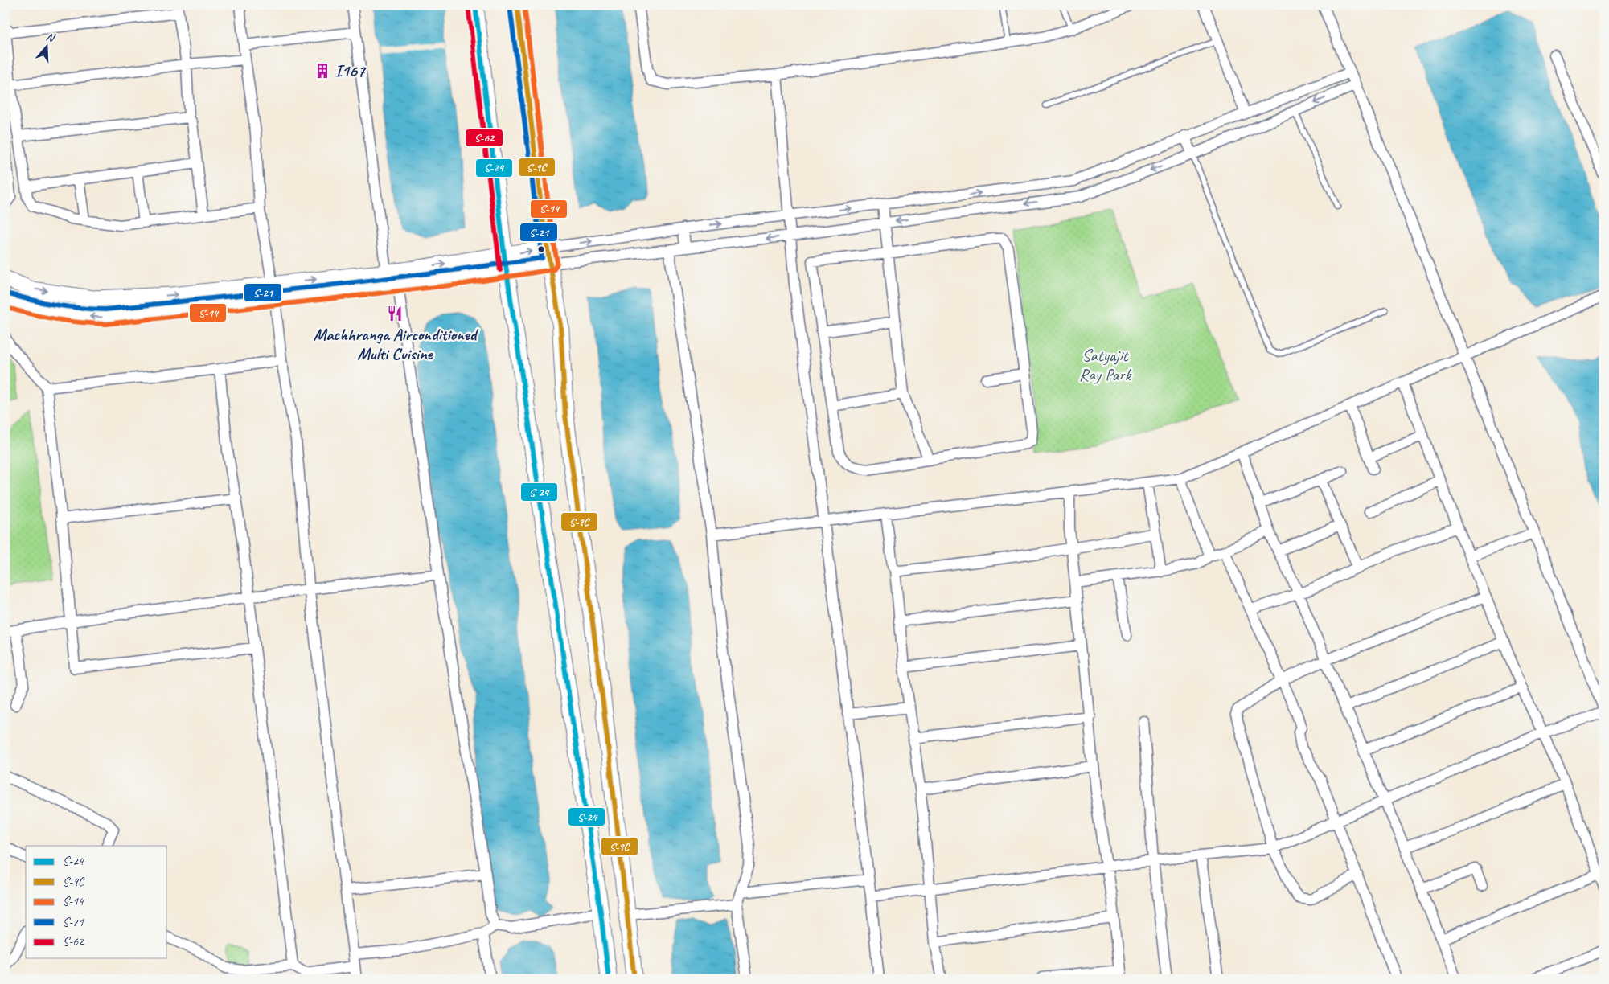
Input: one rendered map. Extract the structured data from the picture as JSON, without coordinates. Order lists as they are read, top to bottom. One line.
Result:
{"parks":["Satyajit Ray Park"],"places":{"building":["I167"],"restaurant":["Machhranga Airconditioned Multi Cuisine"]},"lines":["transit line S-24","transit line S-9C","transit line S-14","transit line S-21","transit line S-62"],"legend":["S-24","S-9C","S-14","S-21","S-62"],"north":"top"}
